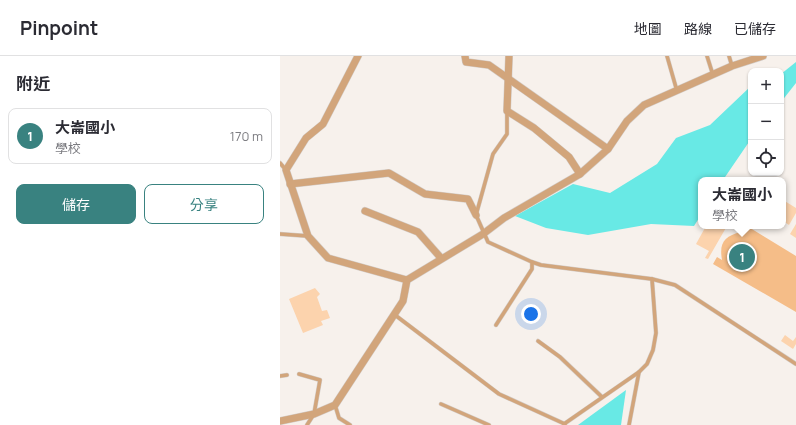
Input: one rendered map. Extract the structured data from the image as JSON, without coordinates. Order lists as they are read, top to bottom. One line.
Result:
{"page":{"header":"Pinpoint","nav":["地圖","路線","已儲存"],"heading":"附近","map_buttons":["+","−"],"list":[{"mark":"1","name":"大崙國小","note":"學校","value":"170 m"}],"buttons":["儲存","分享"],"popup":["大崙國小","學校"],"pins":"1"}}
